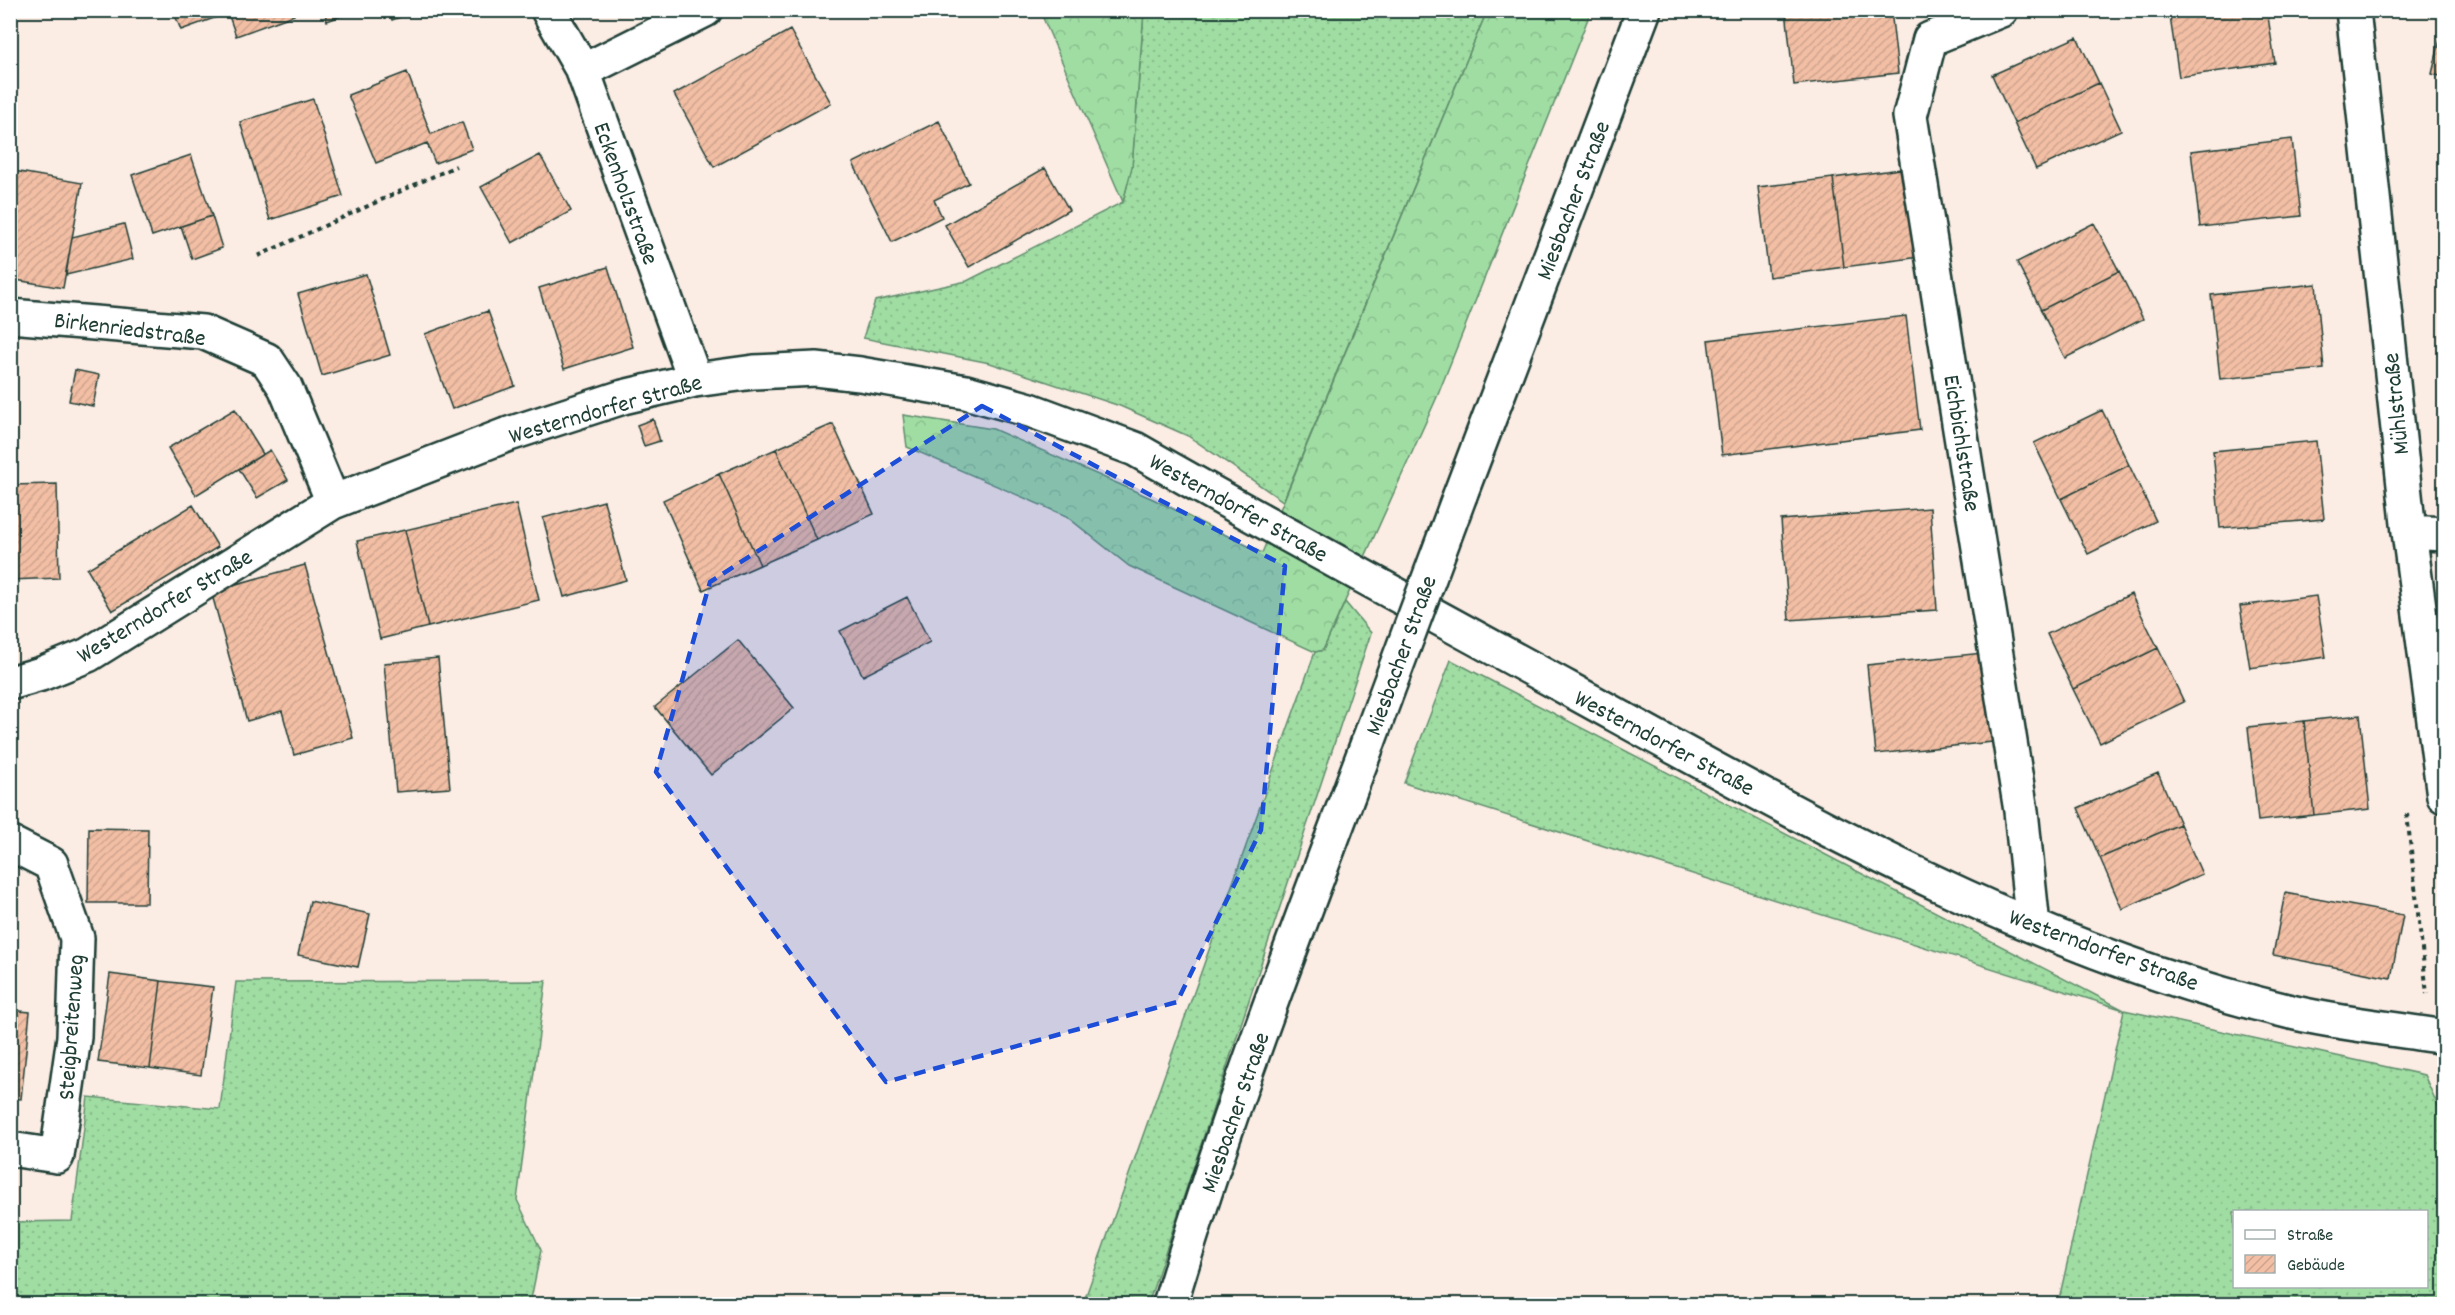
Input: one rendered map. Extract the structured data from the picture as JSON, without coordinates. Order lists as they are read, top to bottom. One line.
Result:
{"streets":{"street":["Eckenholzstraße","Miesbacher Straße","Birkenriedstraße","Mühlstraße","Westerndorfer Straße","Eichbichlstraße","Steigbreitenweg"]},"crossings":[["Eckenholzstraße","Westerndorfer Straße"],["Birkenriedstraße","Westerndorfer Straße"],["Westerndorfer Straße","Eichbichlstraße"]],"legend":["Straße","Gebäude"]}
